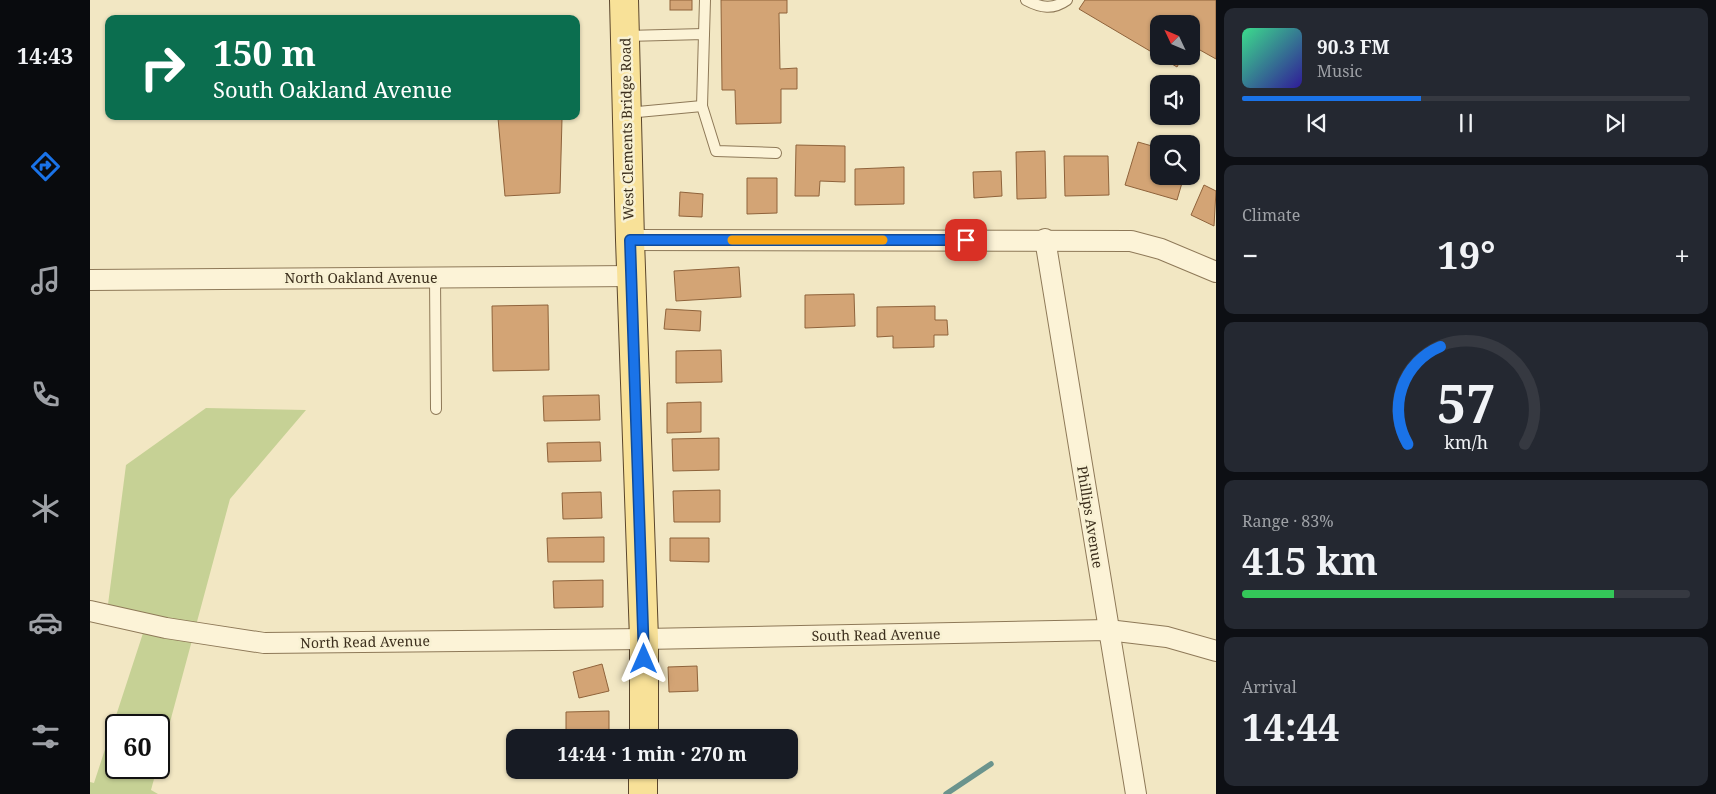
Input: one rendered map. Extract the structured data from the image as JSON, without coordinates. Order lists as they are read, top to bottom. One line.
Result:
{"streets":{"main road":["West Clements Bridge Road"],"street":["North Oakland Avenue","Phillips Avenue","South Read Avenue","North Read Avenue"]},"crossings":[["West Clements Bridge Road","North Oakland Avenue"],["West Clements Bridge Road","South Read Avenue"],["West Clements Bridge Road","North Read Avenue"],["Phillips Avenue","South Read Avenue"],["South Read Avenue","North Read Avenue"]],"north":"top left","page":{"tabs":"14:43","turn":["150 m","South Oakland Avenue"],"song":["90.3 FM","Music"],"tile":["Climate",["Range · 83%","415 km"],["Arrival","14:44"]],"heat":["−","19°","+"],"limit":"60","trip":"14:44 · 1 min · 270 m","gauge":["57","km/h"]}}
